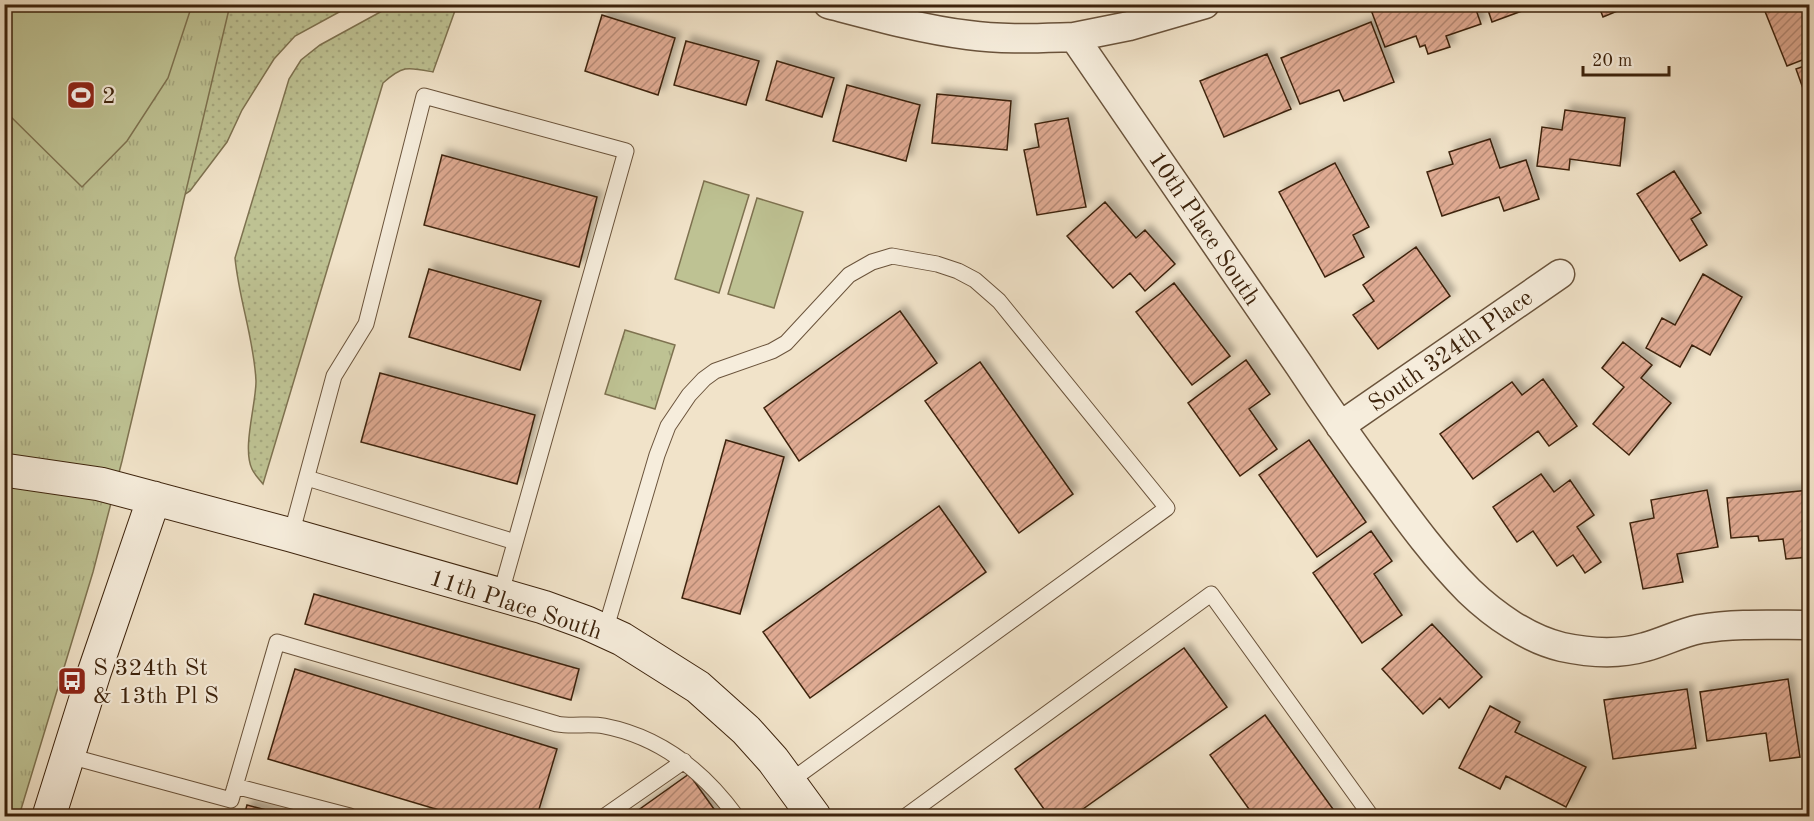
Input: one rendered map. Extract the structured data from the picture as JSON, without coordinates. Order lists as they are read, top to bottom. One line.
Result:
{"streets":{"street":["10th Place South","South 324th Place","11th Place South"]},"crossings":[["10th Place South","South 324th Place"]],"places":{"sports":["2"],"bus stop":["S 324th St & 13th Pl S"]},"scale_bar":"20 m"}
